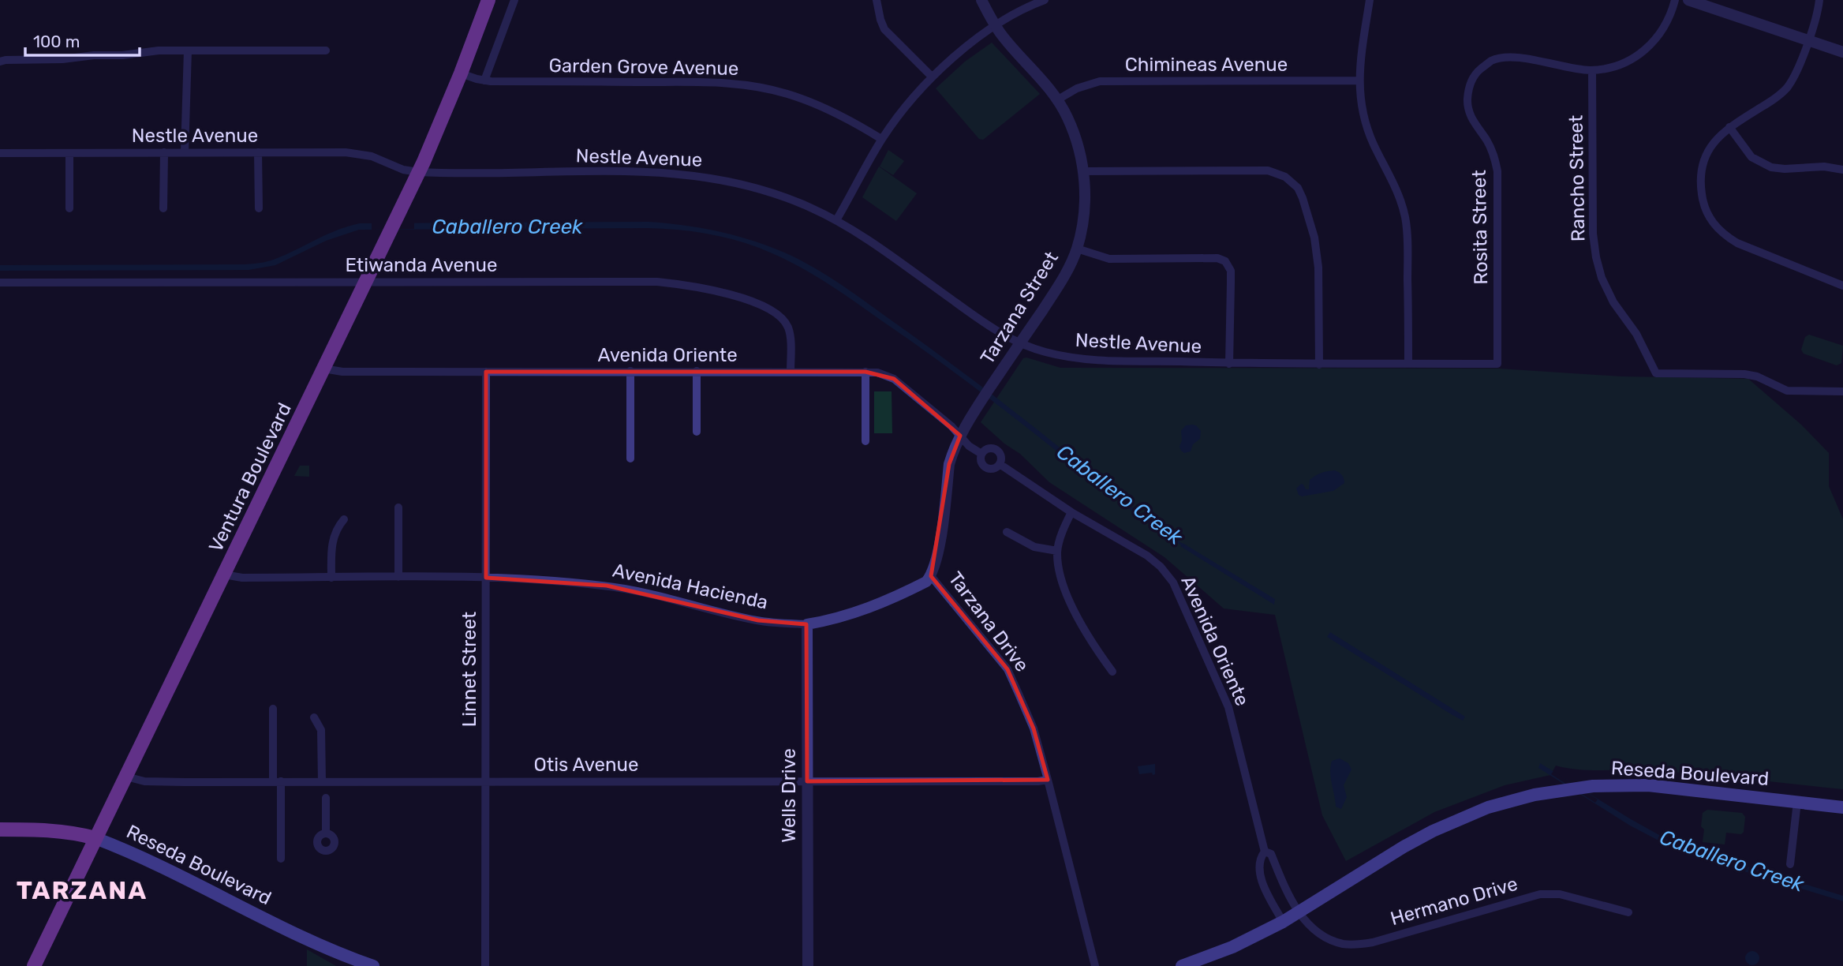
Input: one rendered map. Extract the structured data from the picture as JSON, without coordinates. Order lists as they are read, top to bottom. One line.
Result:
{"streets":{"main road":["Ventura Boulevard","Reseda Boulevard"],"street":["Chimineas Avenue","Garden Grove Avenue","Nestle Avenue","Rancho Street","Rosita Street","Etiwanda Avenue","Tarzana Street","Avenida Oriente","Avenida Hacienda","Tarzana Drive","Linnet Street","Otis Avenue","Wells Drive","Hermano Drive"]},"crossings":[["Chimineas Avenue","Tarzana Street"],["Garden Grove Avenue","Ventura Boulevard"],["Nestle Avenue","Rosita Street"],["Nestle Avenue","Tarzana Street"],["Nestle Avenue","Ventura Boulevard"],["Rancho Street","Rosita Street"],["Etiwanda Avenue","Avenida Oriente"],["Etiwanda Avenue","Ventura Boulevard"],["Tarzana Street","Tarzana Drive"],["Avenida Oriente","Ventura Boulevard"],["Avenida Oriente","Tarzana Drive"],["Avenida Oriente","Linnet Street"],["Avenida Oriente","Reseda Boulevard"],["Avenida Oriente","Hermano Drive"],["Ventura Boulevard","Avenida Hacienda"],["Ventura Boulevard","Otis Avenue"],["Ventura Boulevard","Reseda Boulevard"],["Avenida Hacienda","Tarzana Drive"],["Avenida Hacienda","Linnet Street"],["Avenida Hacienda","Wells Drive"],["Tarzana Drive","Otis Avenue"],["Linnet Street","Otis Avenue"],["Otis Avenue","Wells Drive"],["Reseda Boulevard","Hermano Drive"]],"districts":["TARZANA"],"water":["Caballero Creek"],"scale_bar":"100 m"}
